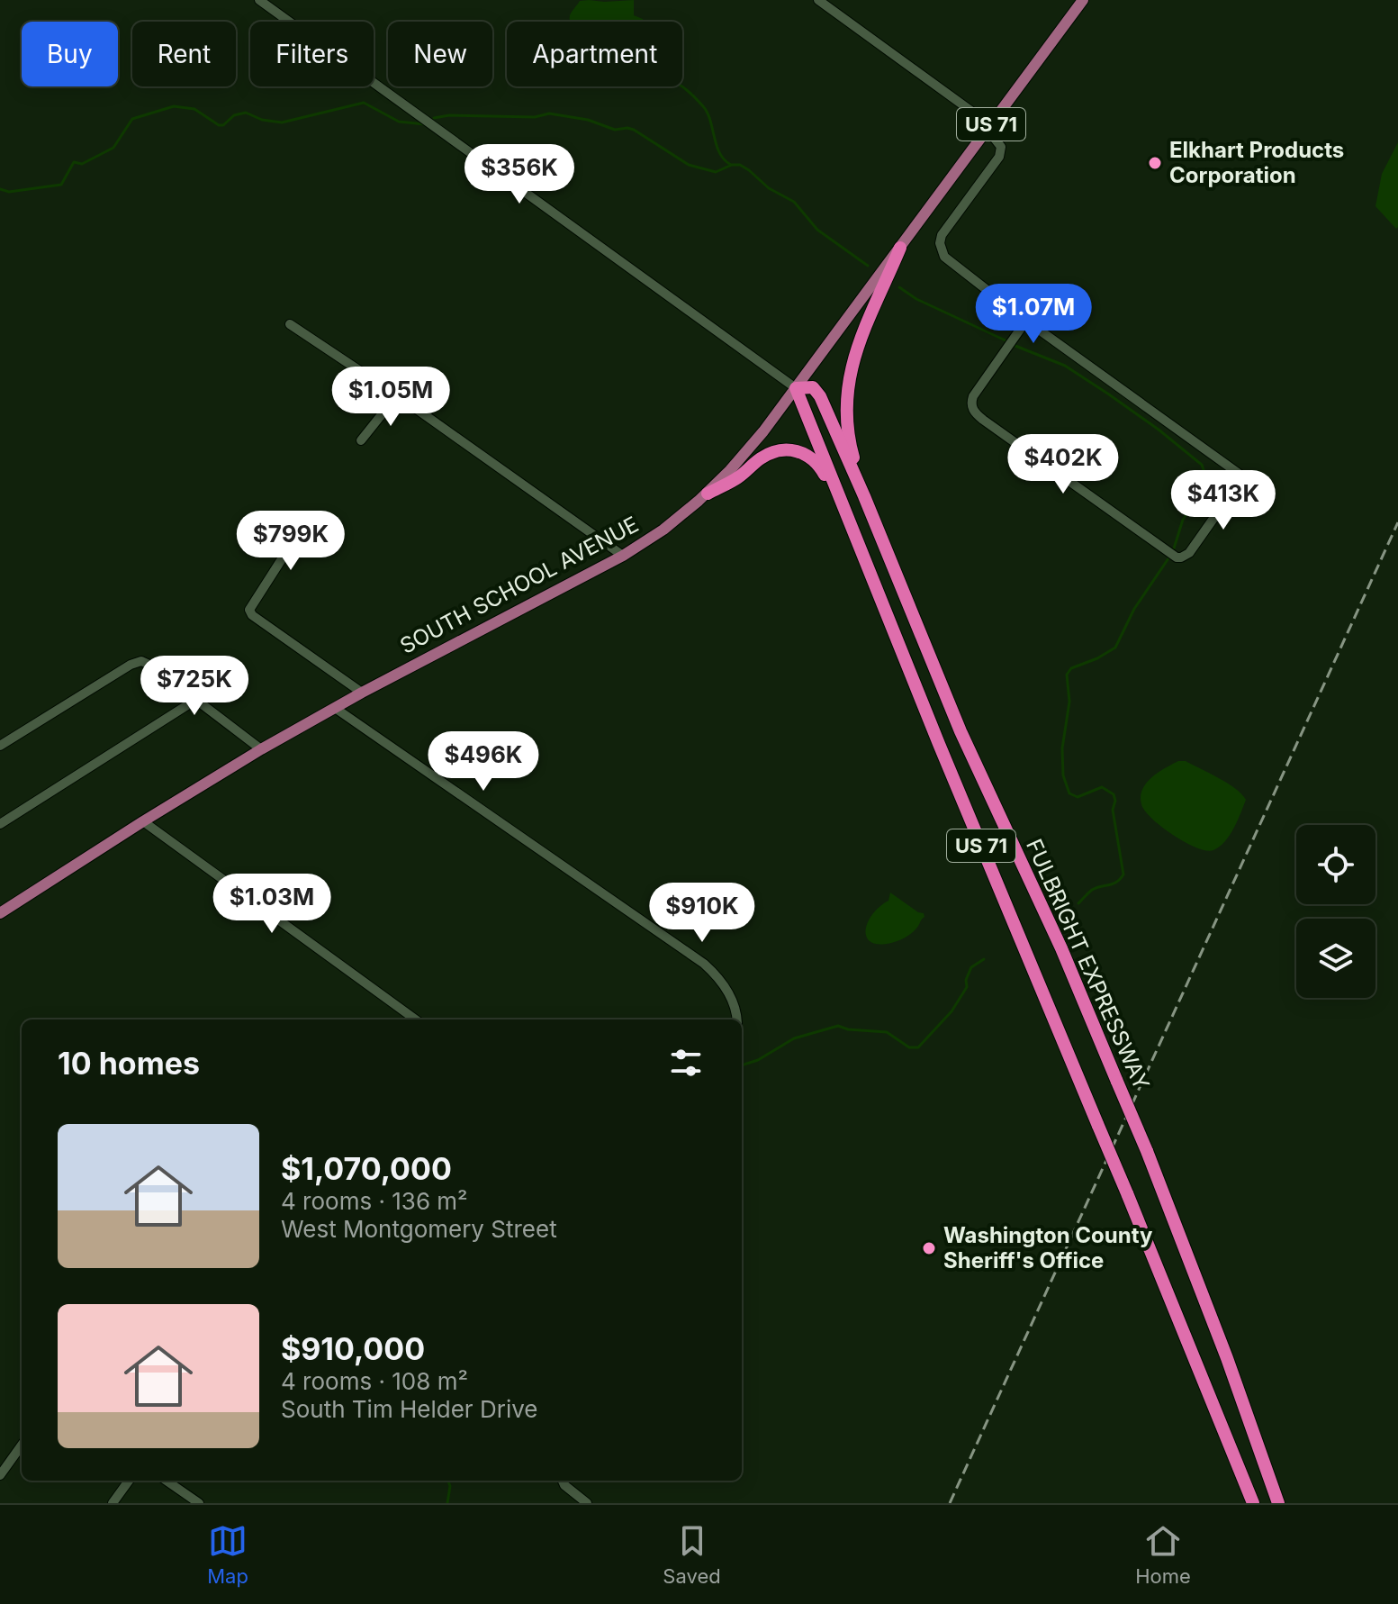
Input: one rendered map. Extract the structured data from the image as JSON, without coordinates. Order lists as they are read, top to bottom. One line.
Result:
{"streets":{"highway":["US 71","FULBRIGHT EXPRESSWAY"],"main road":["SOUTH SCHOOL AVENUE"]},"crossings":[["US 71","SOUTH SCHOOL AVENUE"],["US 71","FULBRIGHT EXPRESSWAY"],["SOUTH SCHOOL AVENUE","FULBRIGHT EXPRESSWAY"]],"places":["Elkhart Products Corporation","Washington County Sheriff's Office"],"page":{"chip":["Buy","Rent","Filters","New","Apartment"],"price":["$356K","$1.07M","$1.05M","$402K","$413K","$799K","$725K","$496K","$1.03M","$910K"],"heading":"10 homes","list":[{"name":"$1,070,000","note":"4 rooms · 136 m² · West Montgomery Street"},{"name":"$910,000","note":"4 rooms · 108 m² · South Tim Helder Drive"}],"tabs":["Map","Saved","Home"]}}
